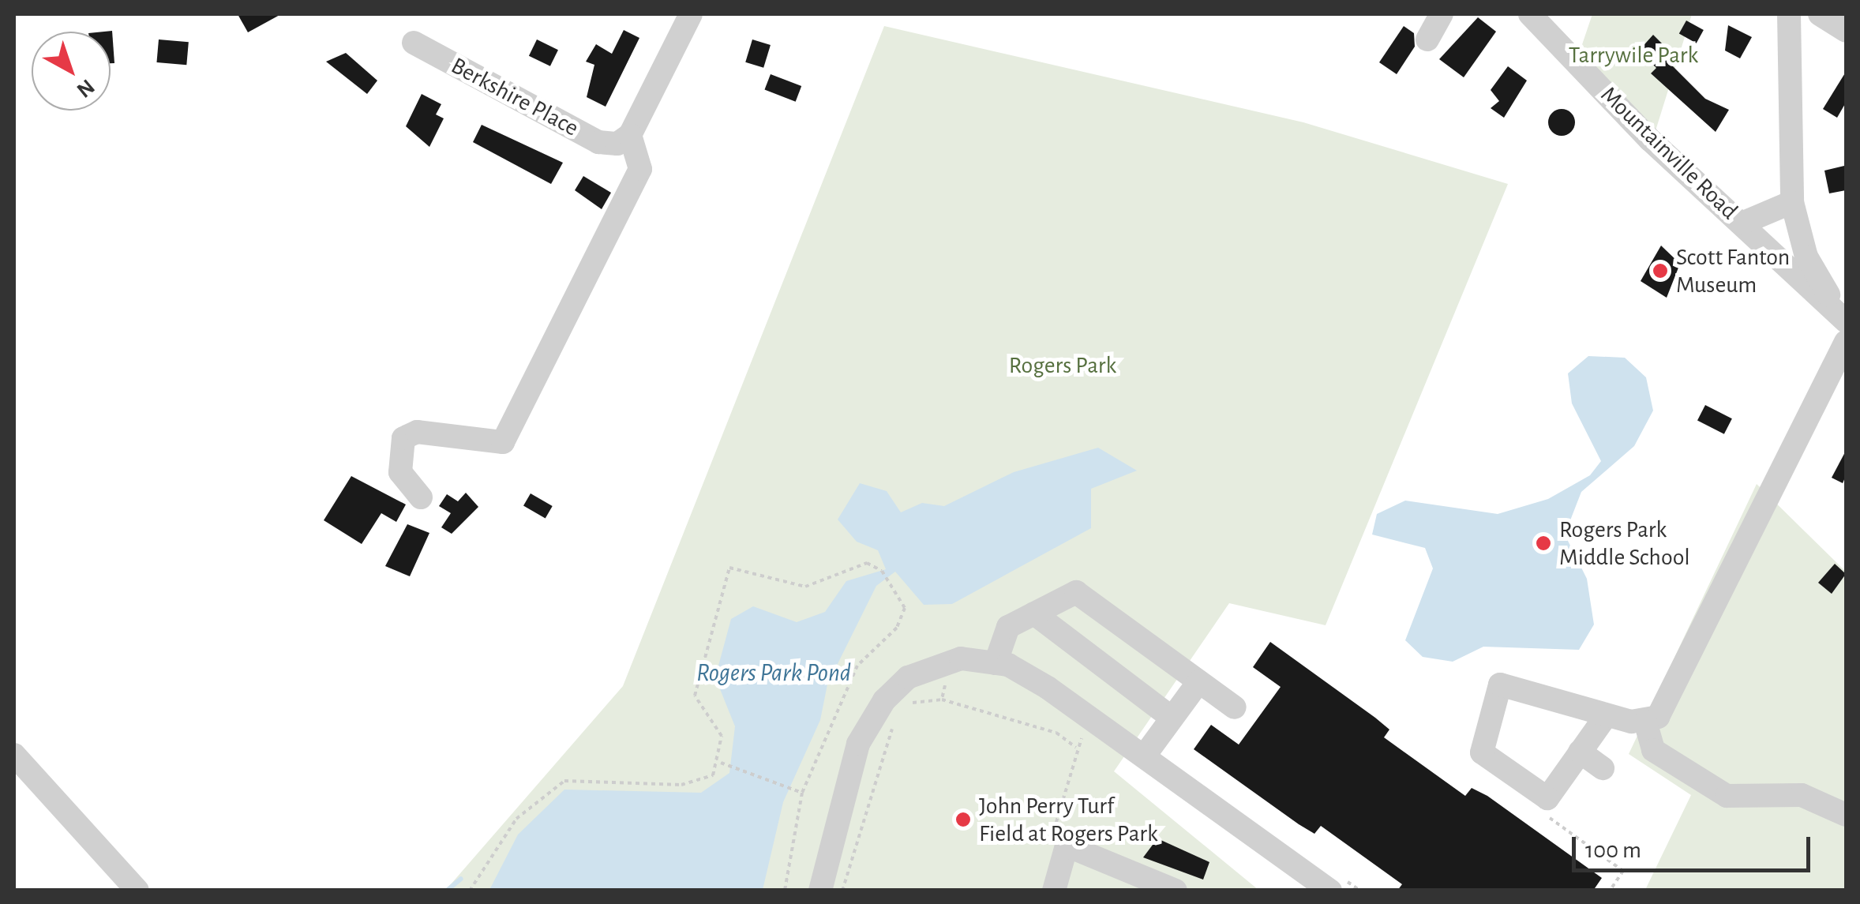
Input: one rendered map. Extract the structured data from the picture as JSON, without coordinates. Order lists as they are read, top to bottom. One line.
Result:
{"streets":{"street":["Berkshire Place","Mountainville Road"]},"water":["Rogers Park Pond"],"parks":["Tarrywile Park","Rogers Park"],"places":["Scott Fanton Museum","Rogers Park Middle School","John Perry Turf Field at Rogers Park"],"scale_bar":"100 m","north":"bottom right"}
